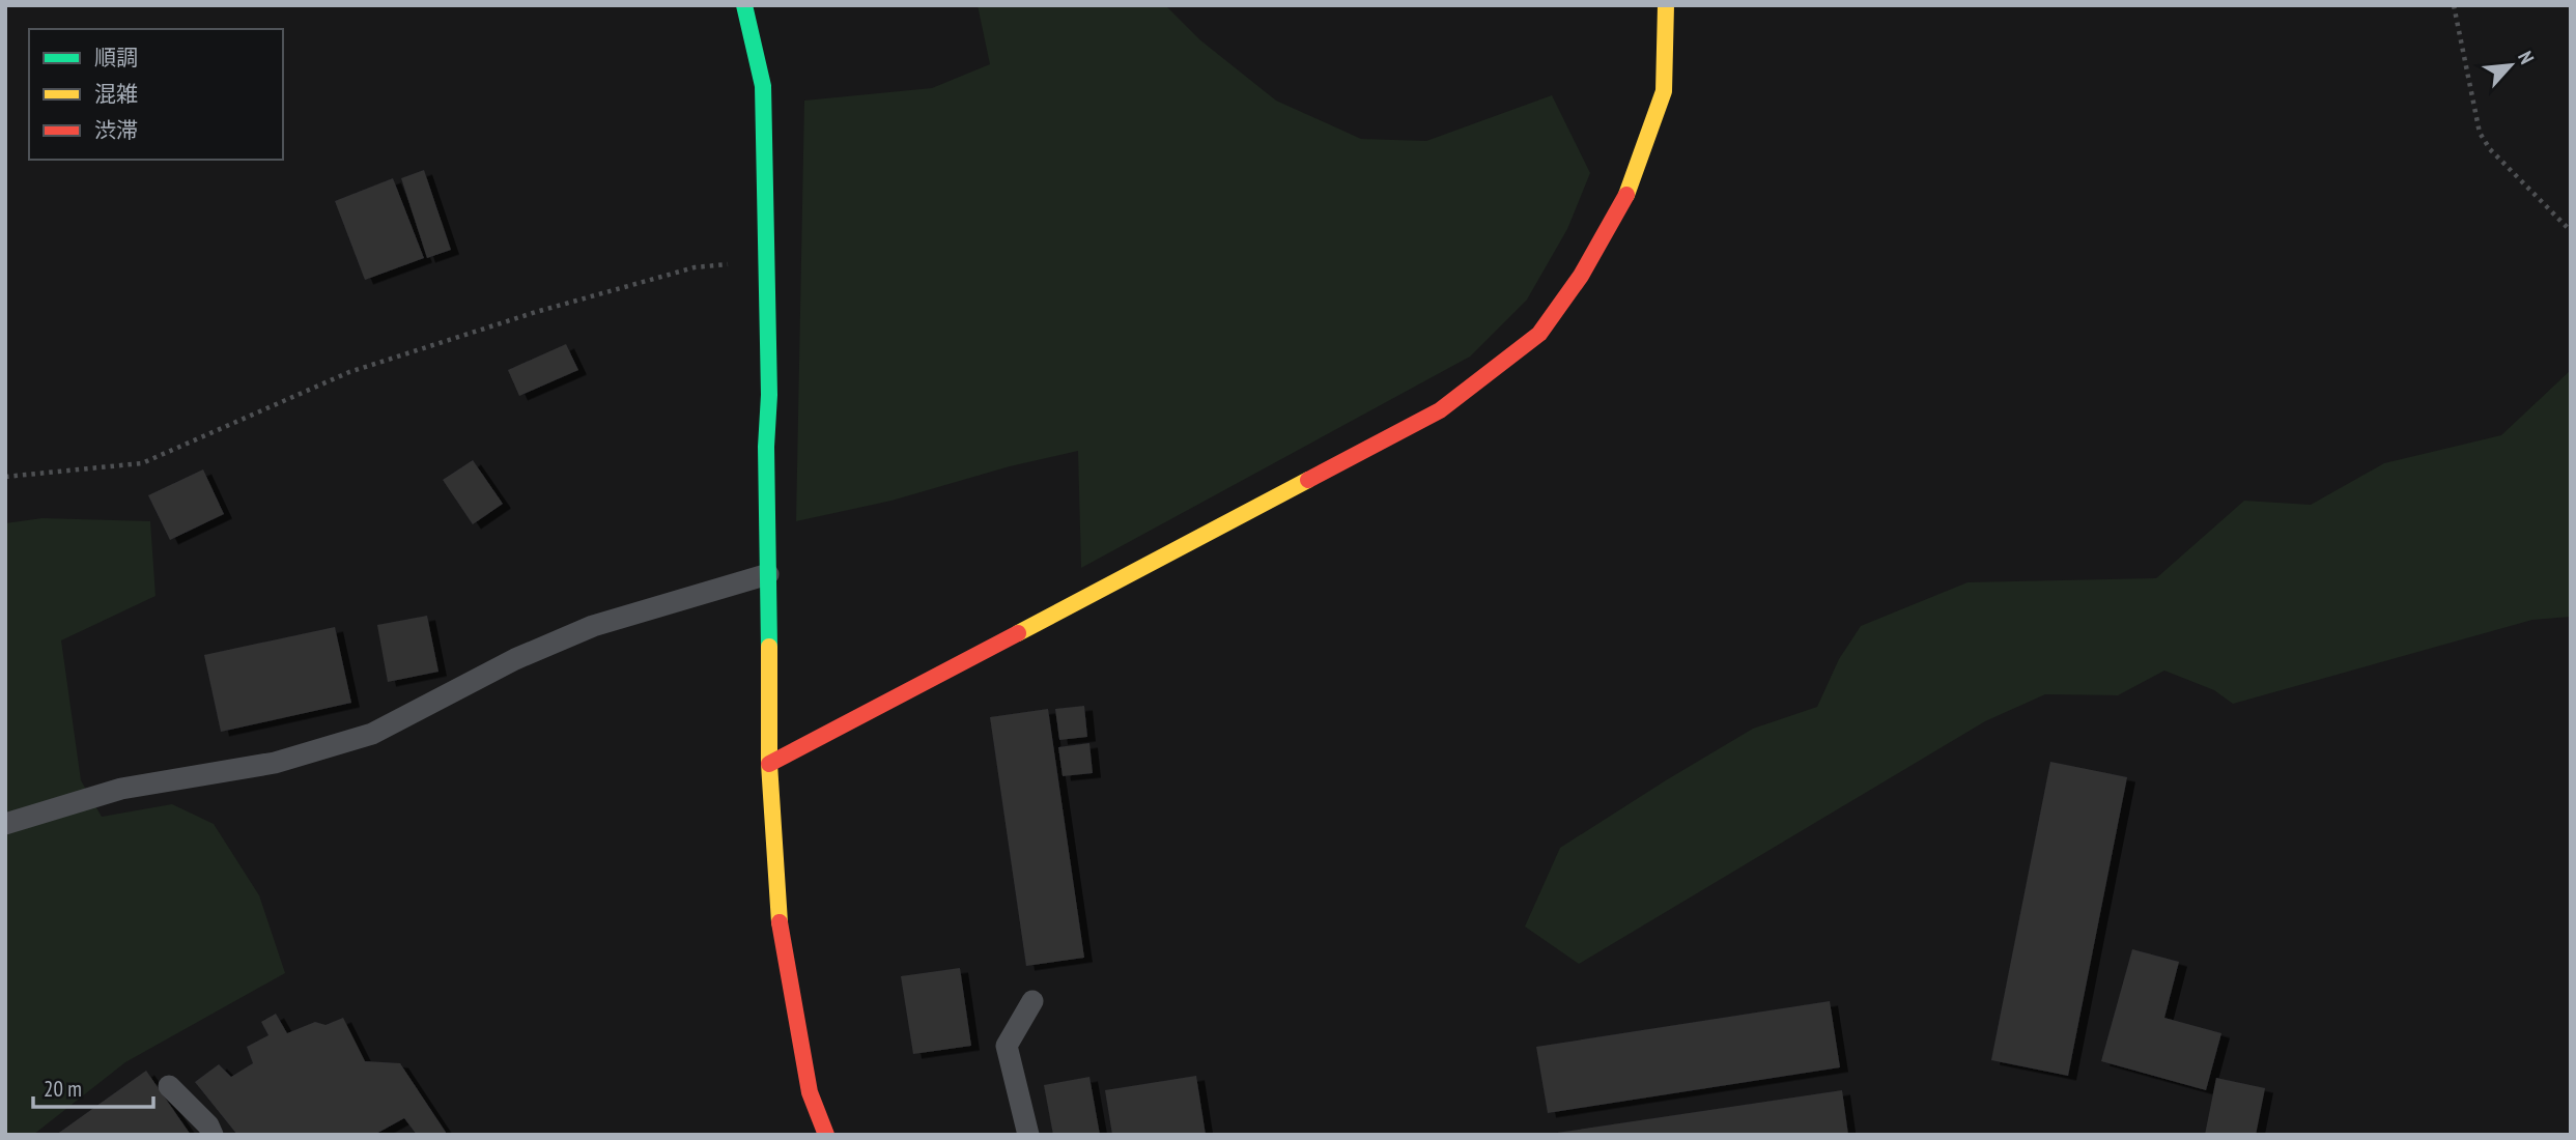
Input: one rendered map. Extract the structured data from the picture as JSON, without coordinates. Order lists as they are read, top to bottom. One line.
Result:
{"legend":["順調","混雑","渋滞"],"scale_bar":"20 m","north":"top right"}
